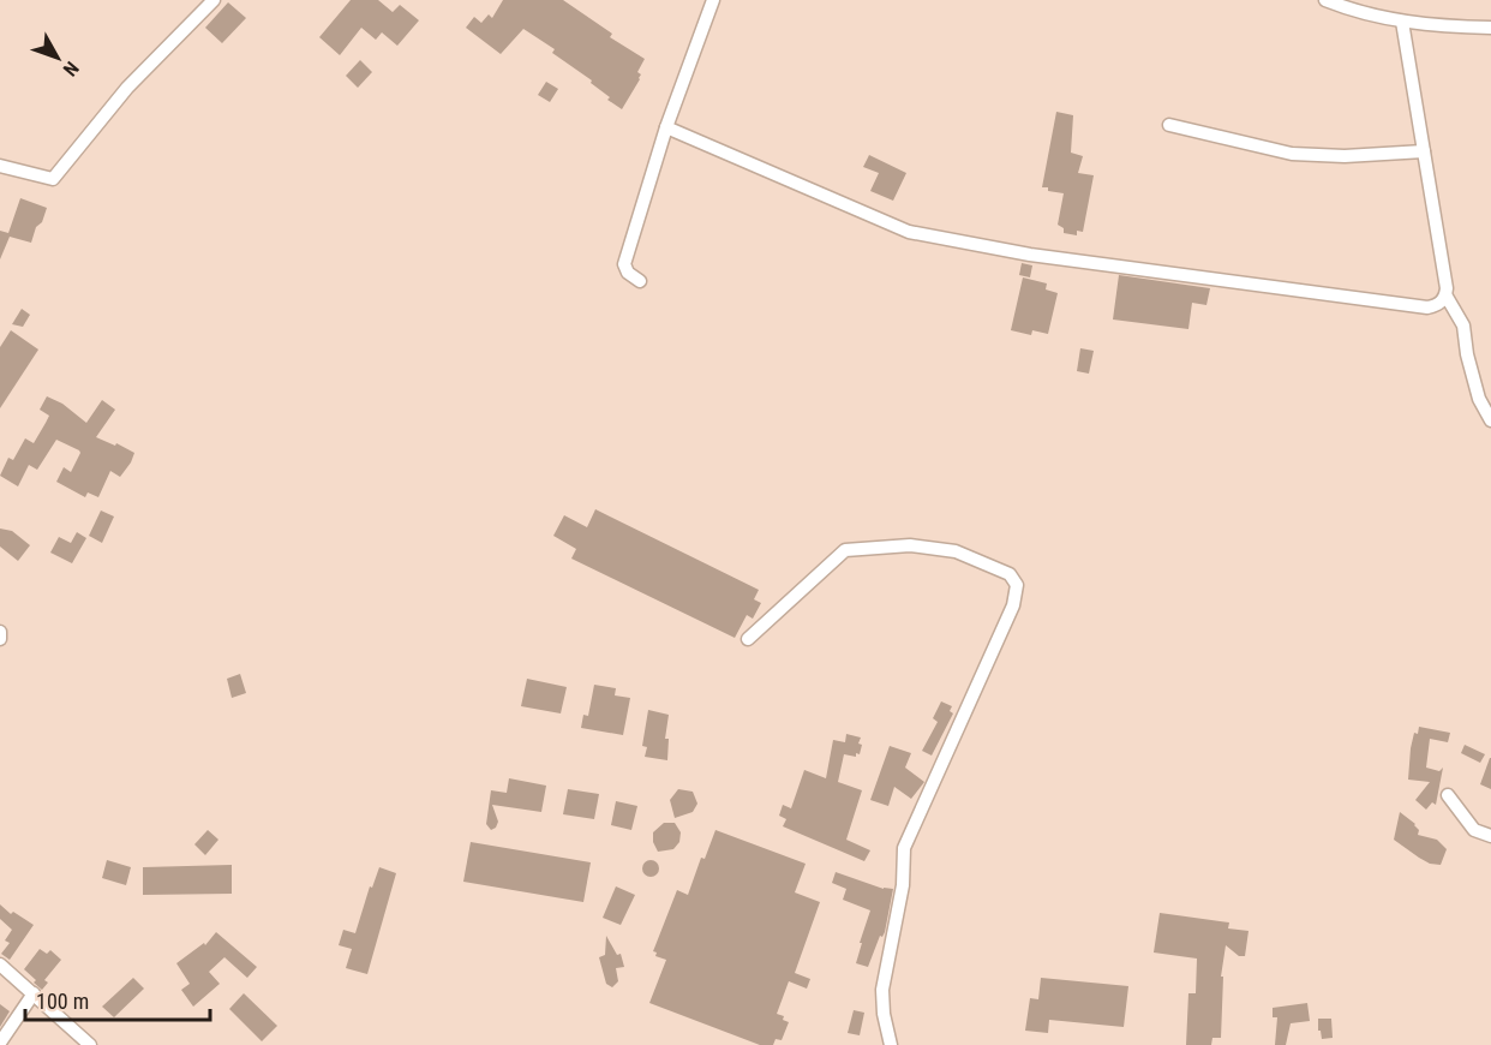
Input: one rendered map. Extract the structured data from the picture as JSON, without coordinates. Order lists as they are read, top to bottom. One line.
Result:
{"scale_bar":"100 m","north":"bottom right"}
